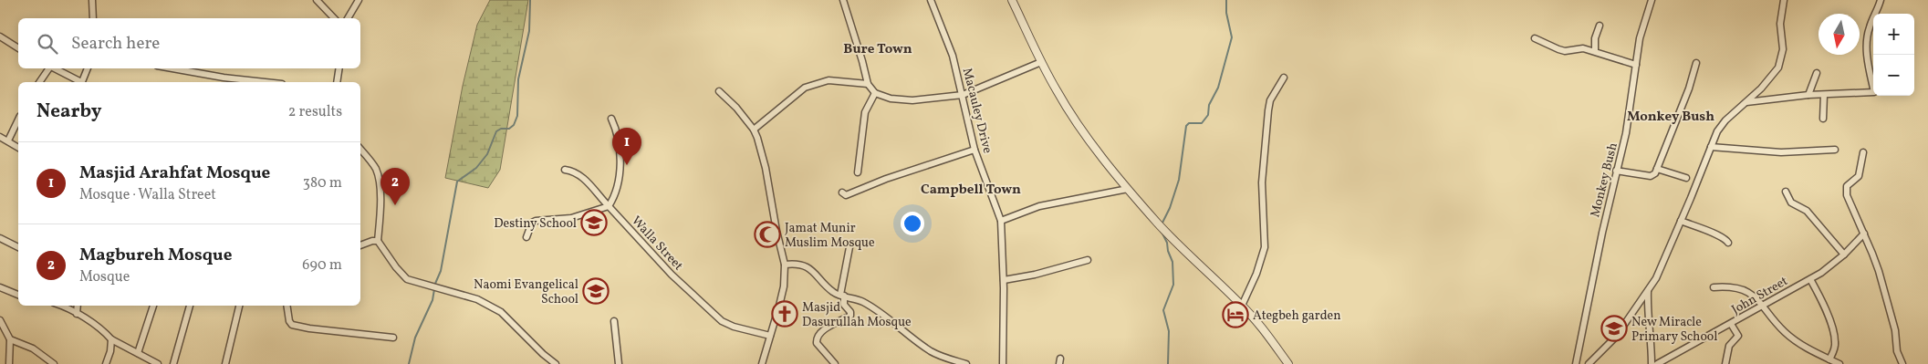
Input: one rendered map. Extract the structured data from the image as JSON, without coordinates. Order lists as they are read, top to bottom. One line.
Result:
{"streets":{"street":["Macauley Drive","Monkey Bush","Walla Street","John Street"]},"districts":["Bure Town","Monkey Bush","Campbell Town"],"places":{"school or university":["Destiny School","Naomi Evangelical School","New Miracle Primary School"],"mosque":["Jamat Munir Muslim Mosque"],"church":["Masjid Dasurullah Mosque"],"hotel":["Ategbeh garden"]},"north":"bottom","page":{"map_buttons":["+","−"],"search":"Search here","heading":["Nearby","2 results"],"pins":["1","2"],"list":[{"mark":"1","name":"Masjid Arahfat Mosque","note":"Mosque · Walla Street","value":"380 m"},{"mark":"2","name":"Magbureh Mosque","note":"Mosque","value":"690 m"}]}}
